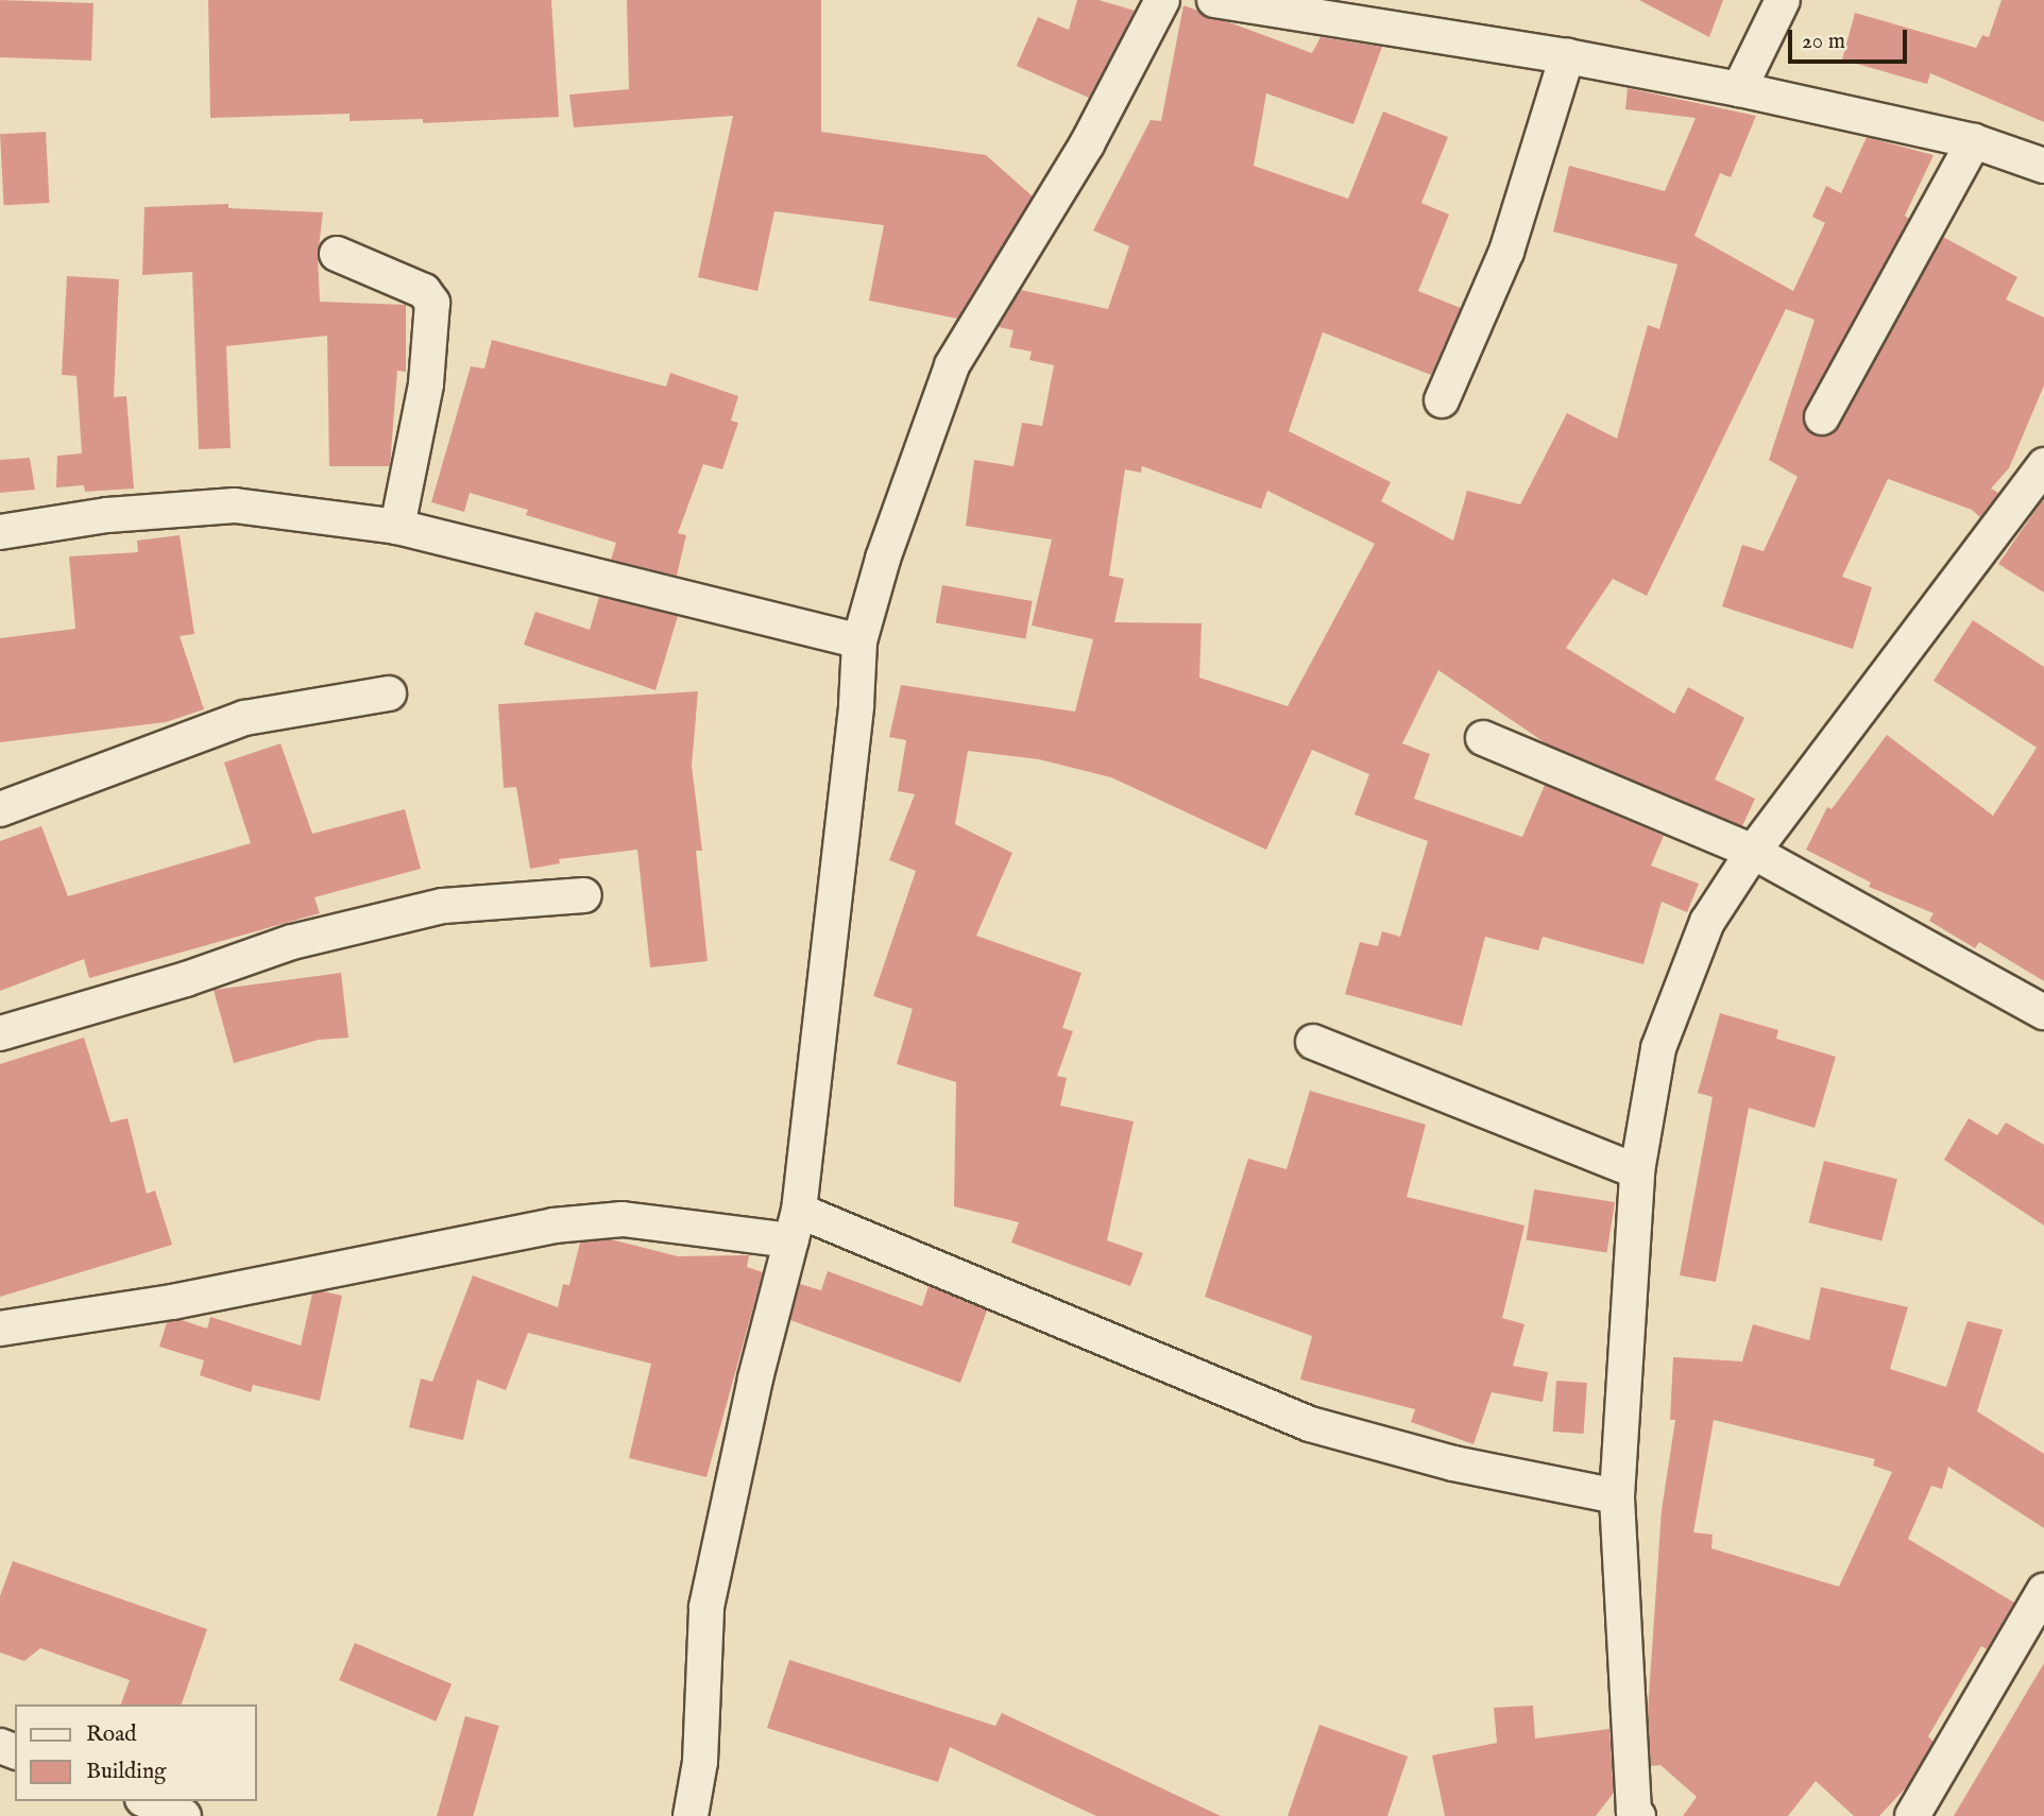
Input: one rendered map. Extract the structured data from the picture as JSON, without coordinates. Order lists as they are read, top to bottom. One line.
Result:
{"legend":["Road","Building"],"scale_bar":"20 m"}
